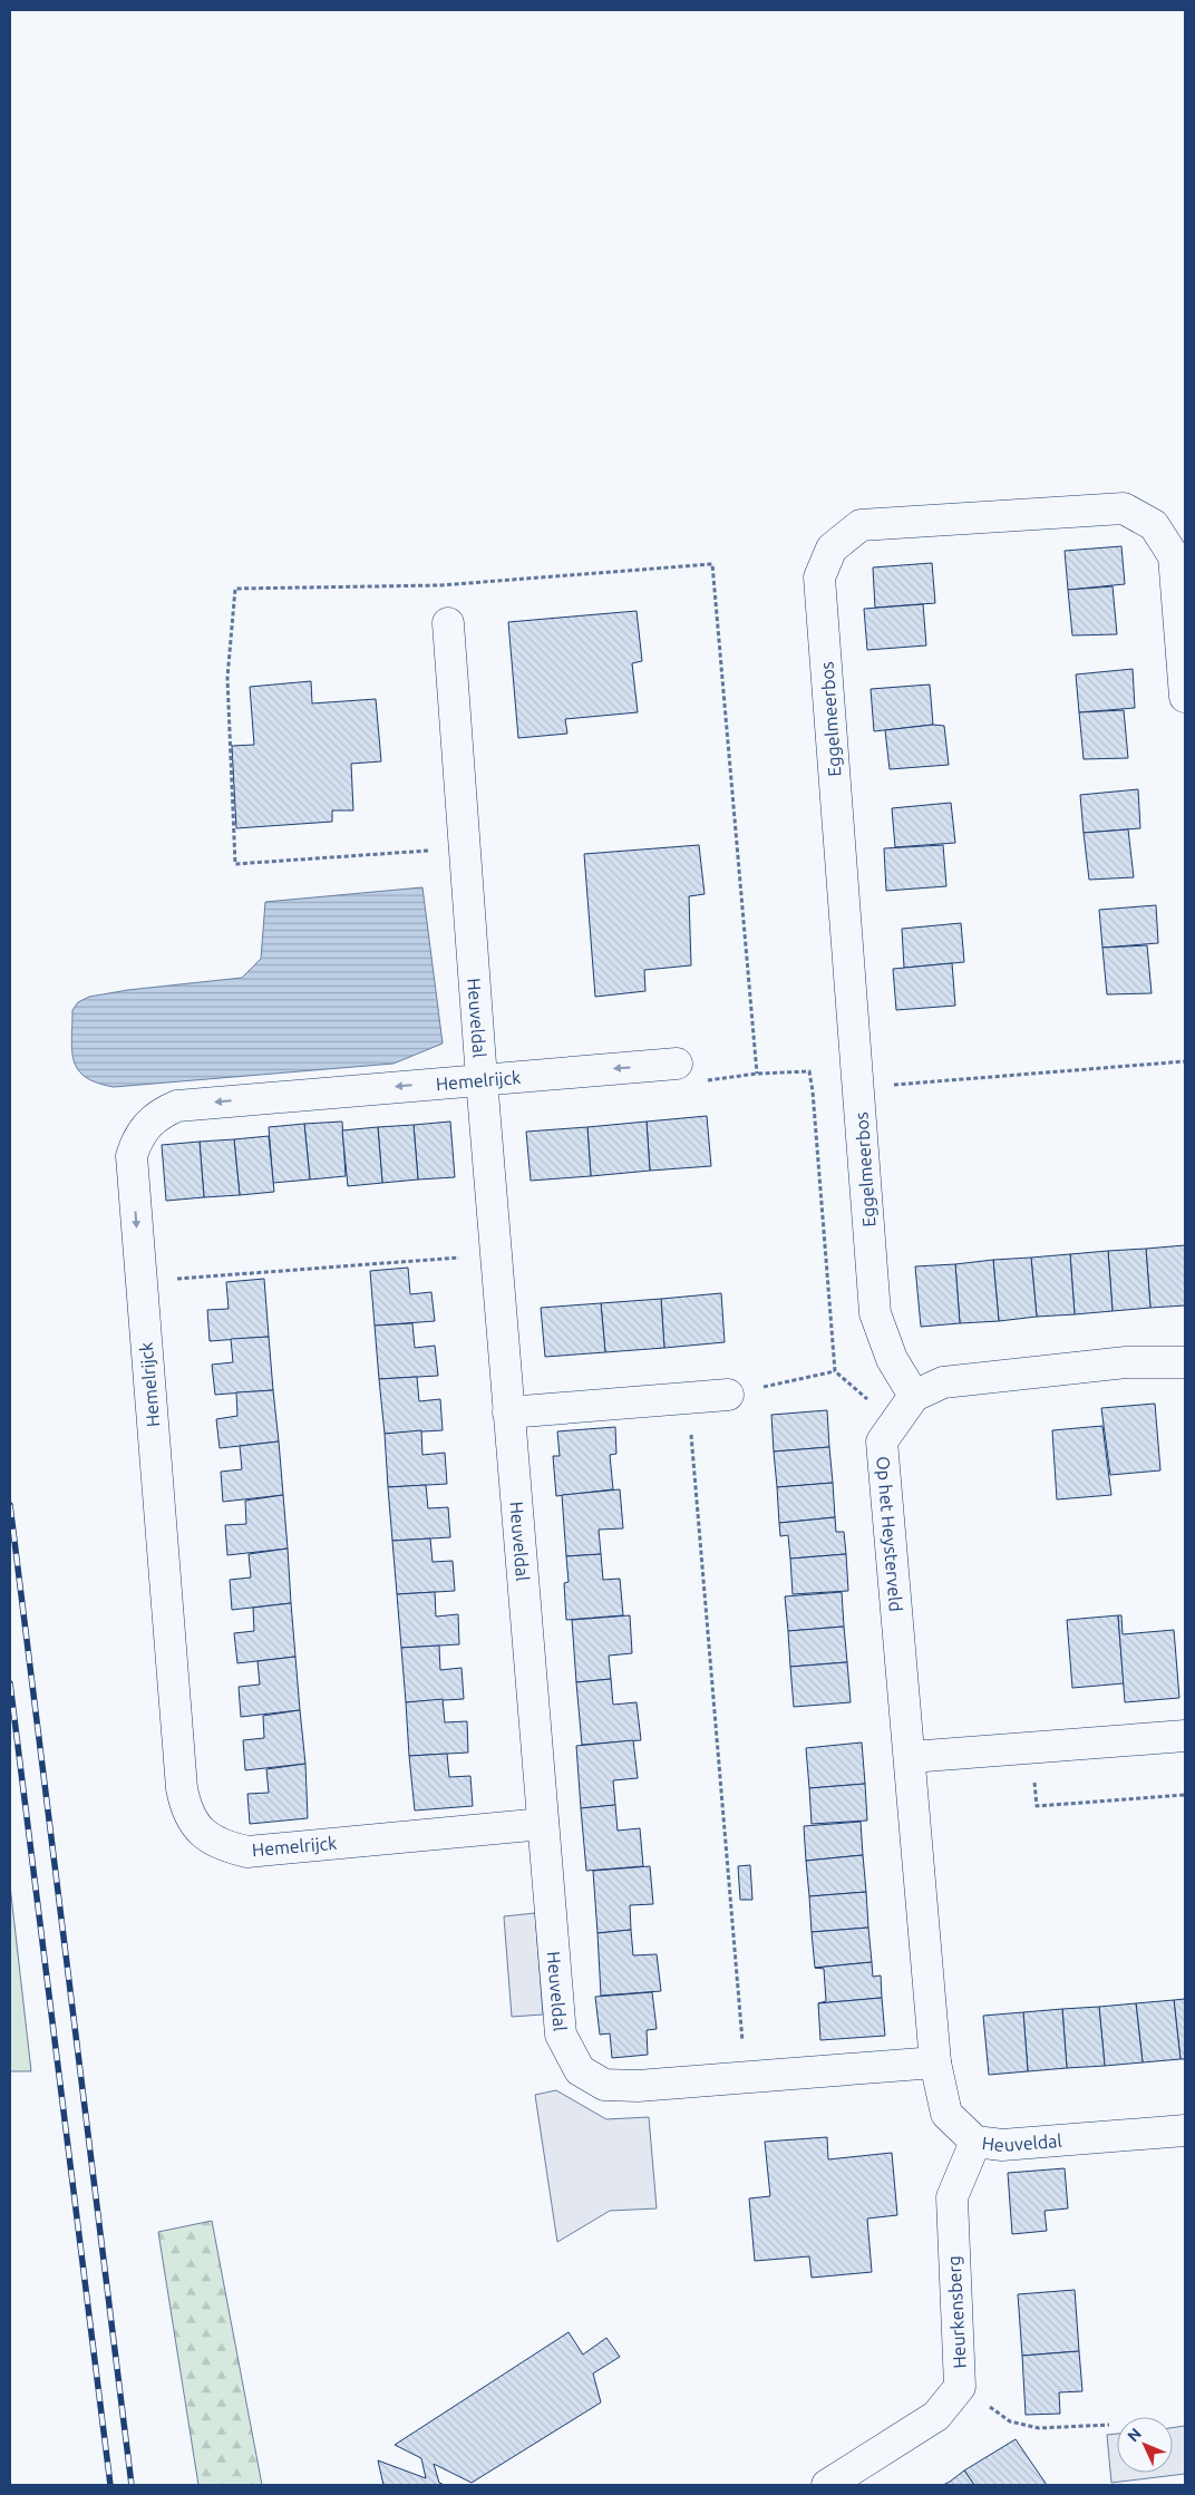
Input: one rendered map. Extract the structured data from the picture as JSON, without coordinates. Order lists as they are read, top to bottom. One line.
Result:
{"streets":{"street":["Eggelmeerbos","Heuveldal","Hemelrijck","Op het Heysterveld","Heurkensberg"]},"crossings":[["Eggelmeerbos","Op het Heysterveld"],["Heuveldal","Hemelrijck"],["Heuveldal","Op het Heysterveld"],["Heuveldal","Heurkensberg"]],"one_way":["Hemelrijck"],"north":"top left"}
